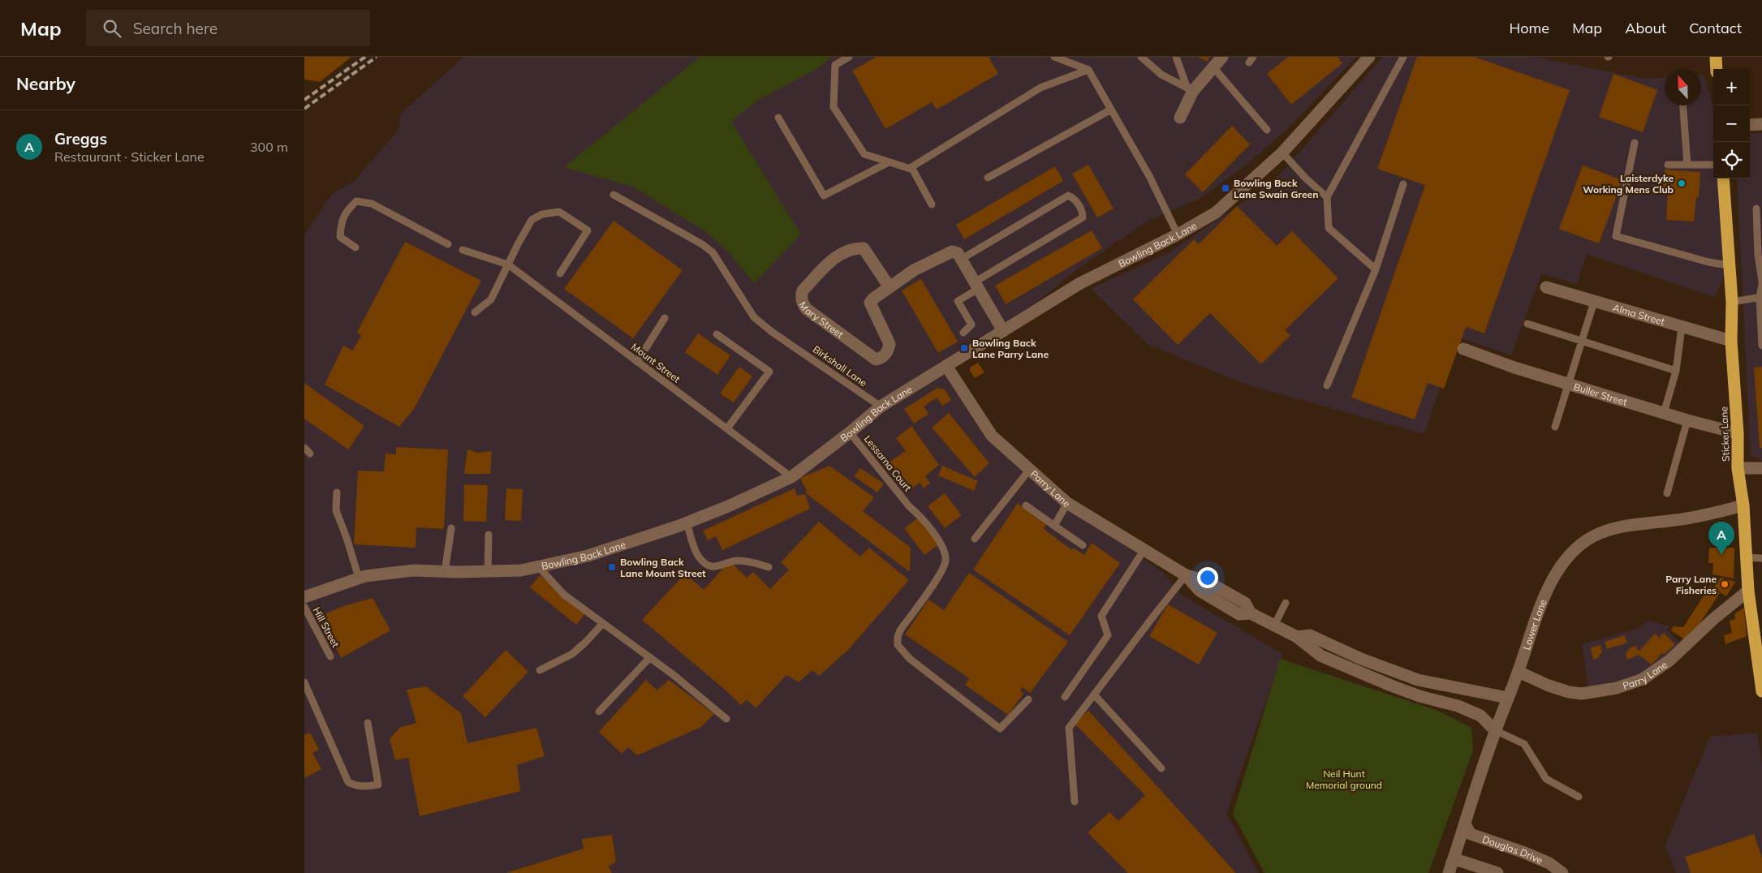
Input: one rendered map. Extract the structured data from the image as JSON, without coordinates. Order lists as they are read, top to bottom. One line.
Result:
{"streets":{"highway":["Sticker Lane"],"street":["Bowling Back Lane","Alma Street","Mary Street","Buller Street","Parry Lane","Lower Lane","Douglas Drive"],"lane":["Mount Street","Birkshall Lane","Lessarna Court","Hill Street"]},"crossings":[["Bowling Back Lane","Mount Street"],["Bowling Back Lane","Birkshall Lane"],["Bowling Back Lane","Lessarna Court"],["Bowling Back Lane","Parry Lane"],["Alma Street","Sticker Lane"],["Buller Street","Sticker Lane"],["Sticker Lane","Parry Lane"],["Sticker Lane","Lower Lane"],["Parry Lane","Lower Lane"],["Lower Lane","Douglas Drive"]],"parks":["Neil Hunt Memorial ground"],"places":{"other":["Laisterdyke Working Mens Club","Parry Lane Fisheries"],"transit":["Bowling Back Lane Swain Green","Bowling Back Lane Parry Lane","Bowling Back Lane Mount Street"]},"north":"top","page":{"header":"Map","search":"Search here","nav":["Home","Map","About","Contact"],"heading":"Nearby","map_buttons":["+","−"],"list":[{"mark":"A","name":"Greggs","note":"Restaurant · Sticker Lane","value":"300 m"}],"pins":"A"}}
